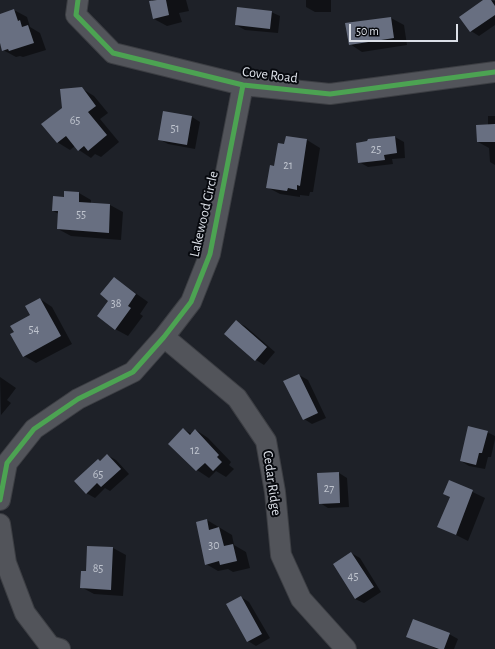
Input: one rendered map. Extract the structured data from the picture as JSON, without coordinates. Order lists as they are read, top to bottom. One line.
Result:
{"streets":{"street":["Cove Road","Lakewood Circle","Cedar Ridge"]},"crossings":[["Cove Road","Lakewood Circle"],["Lakewood Circle","Cedar Ridge"]],"house_numbers":["65","51","25","21","55","38","54","12","65","27","30","85","45"],"scale_bar":"50 m"}
